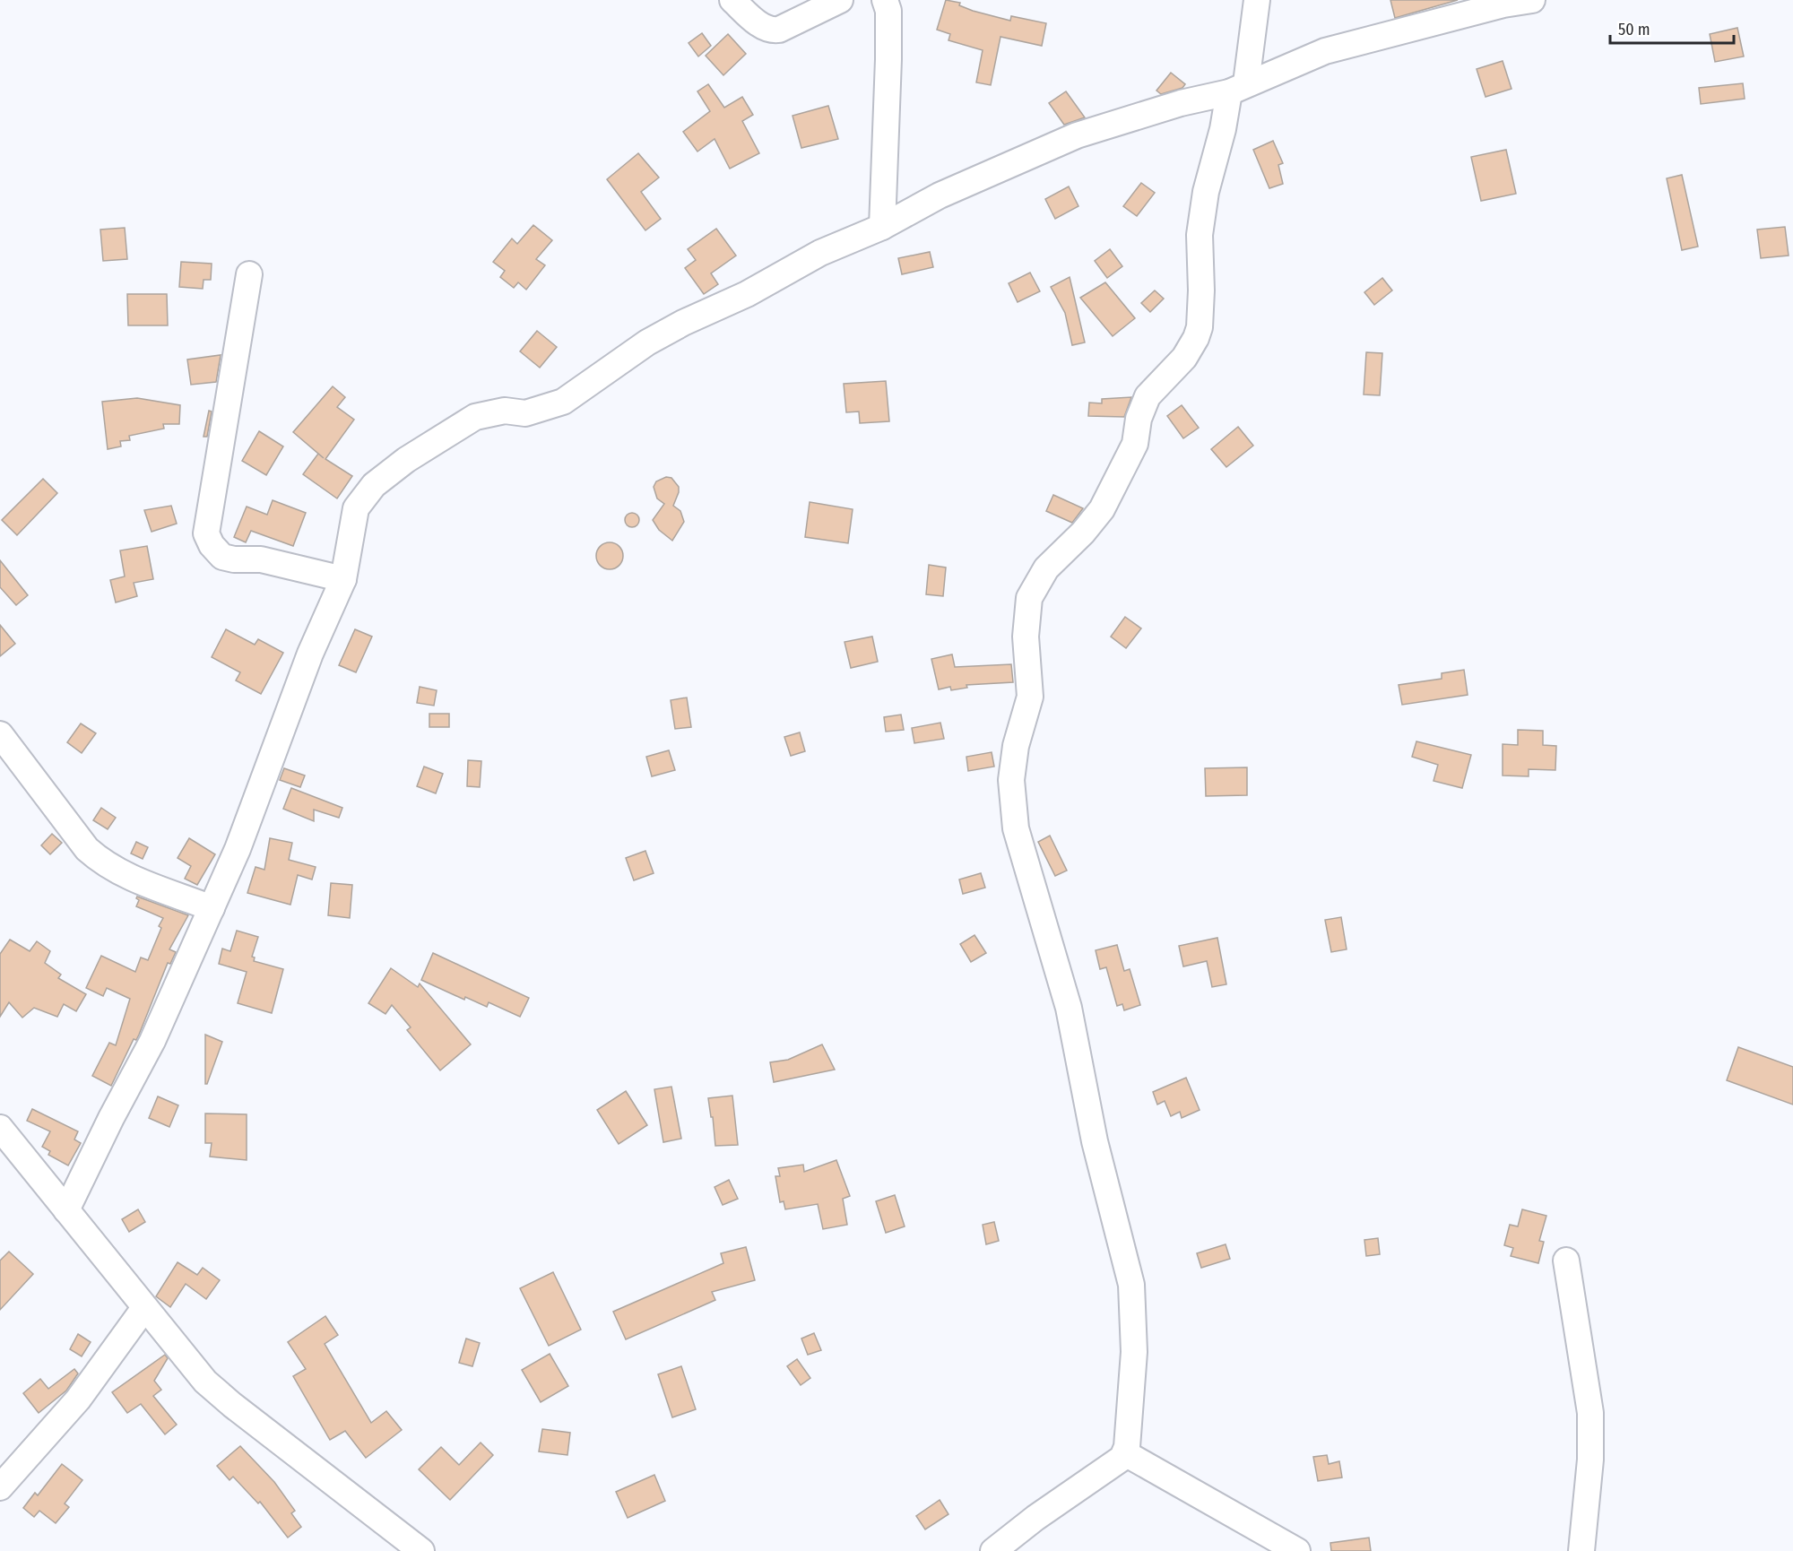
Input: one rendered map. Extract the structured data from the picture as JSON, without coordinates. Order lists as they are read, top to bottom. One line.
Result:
{"scale_bar":"50 m"}
